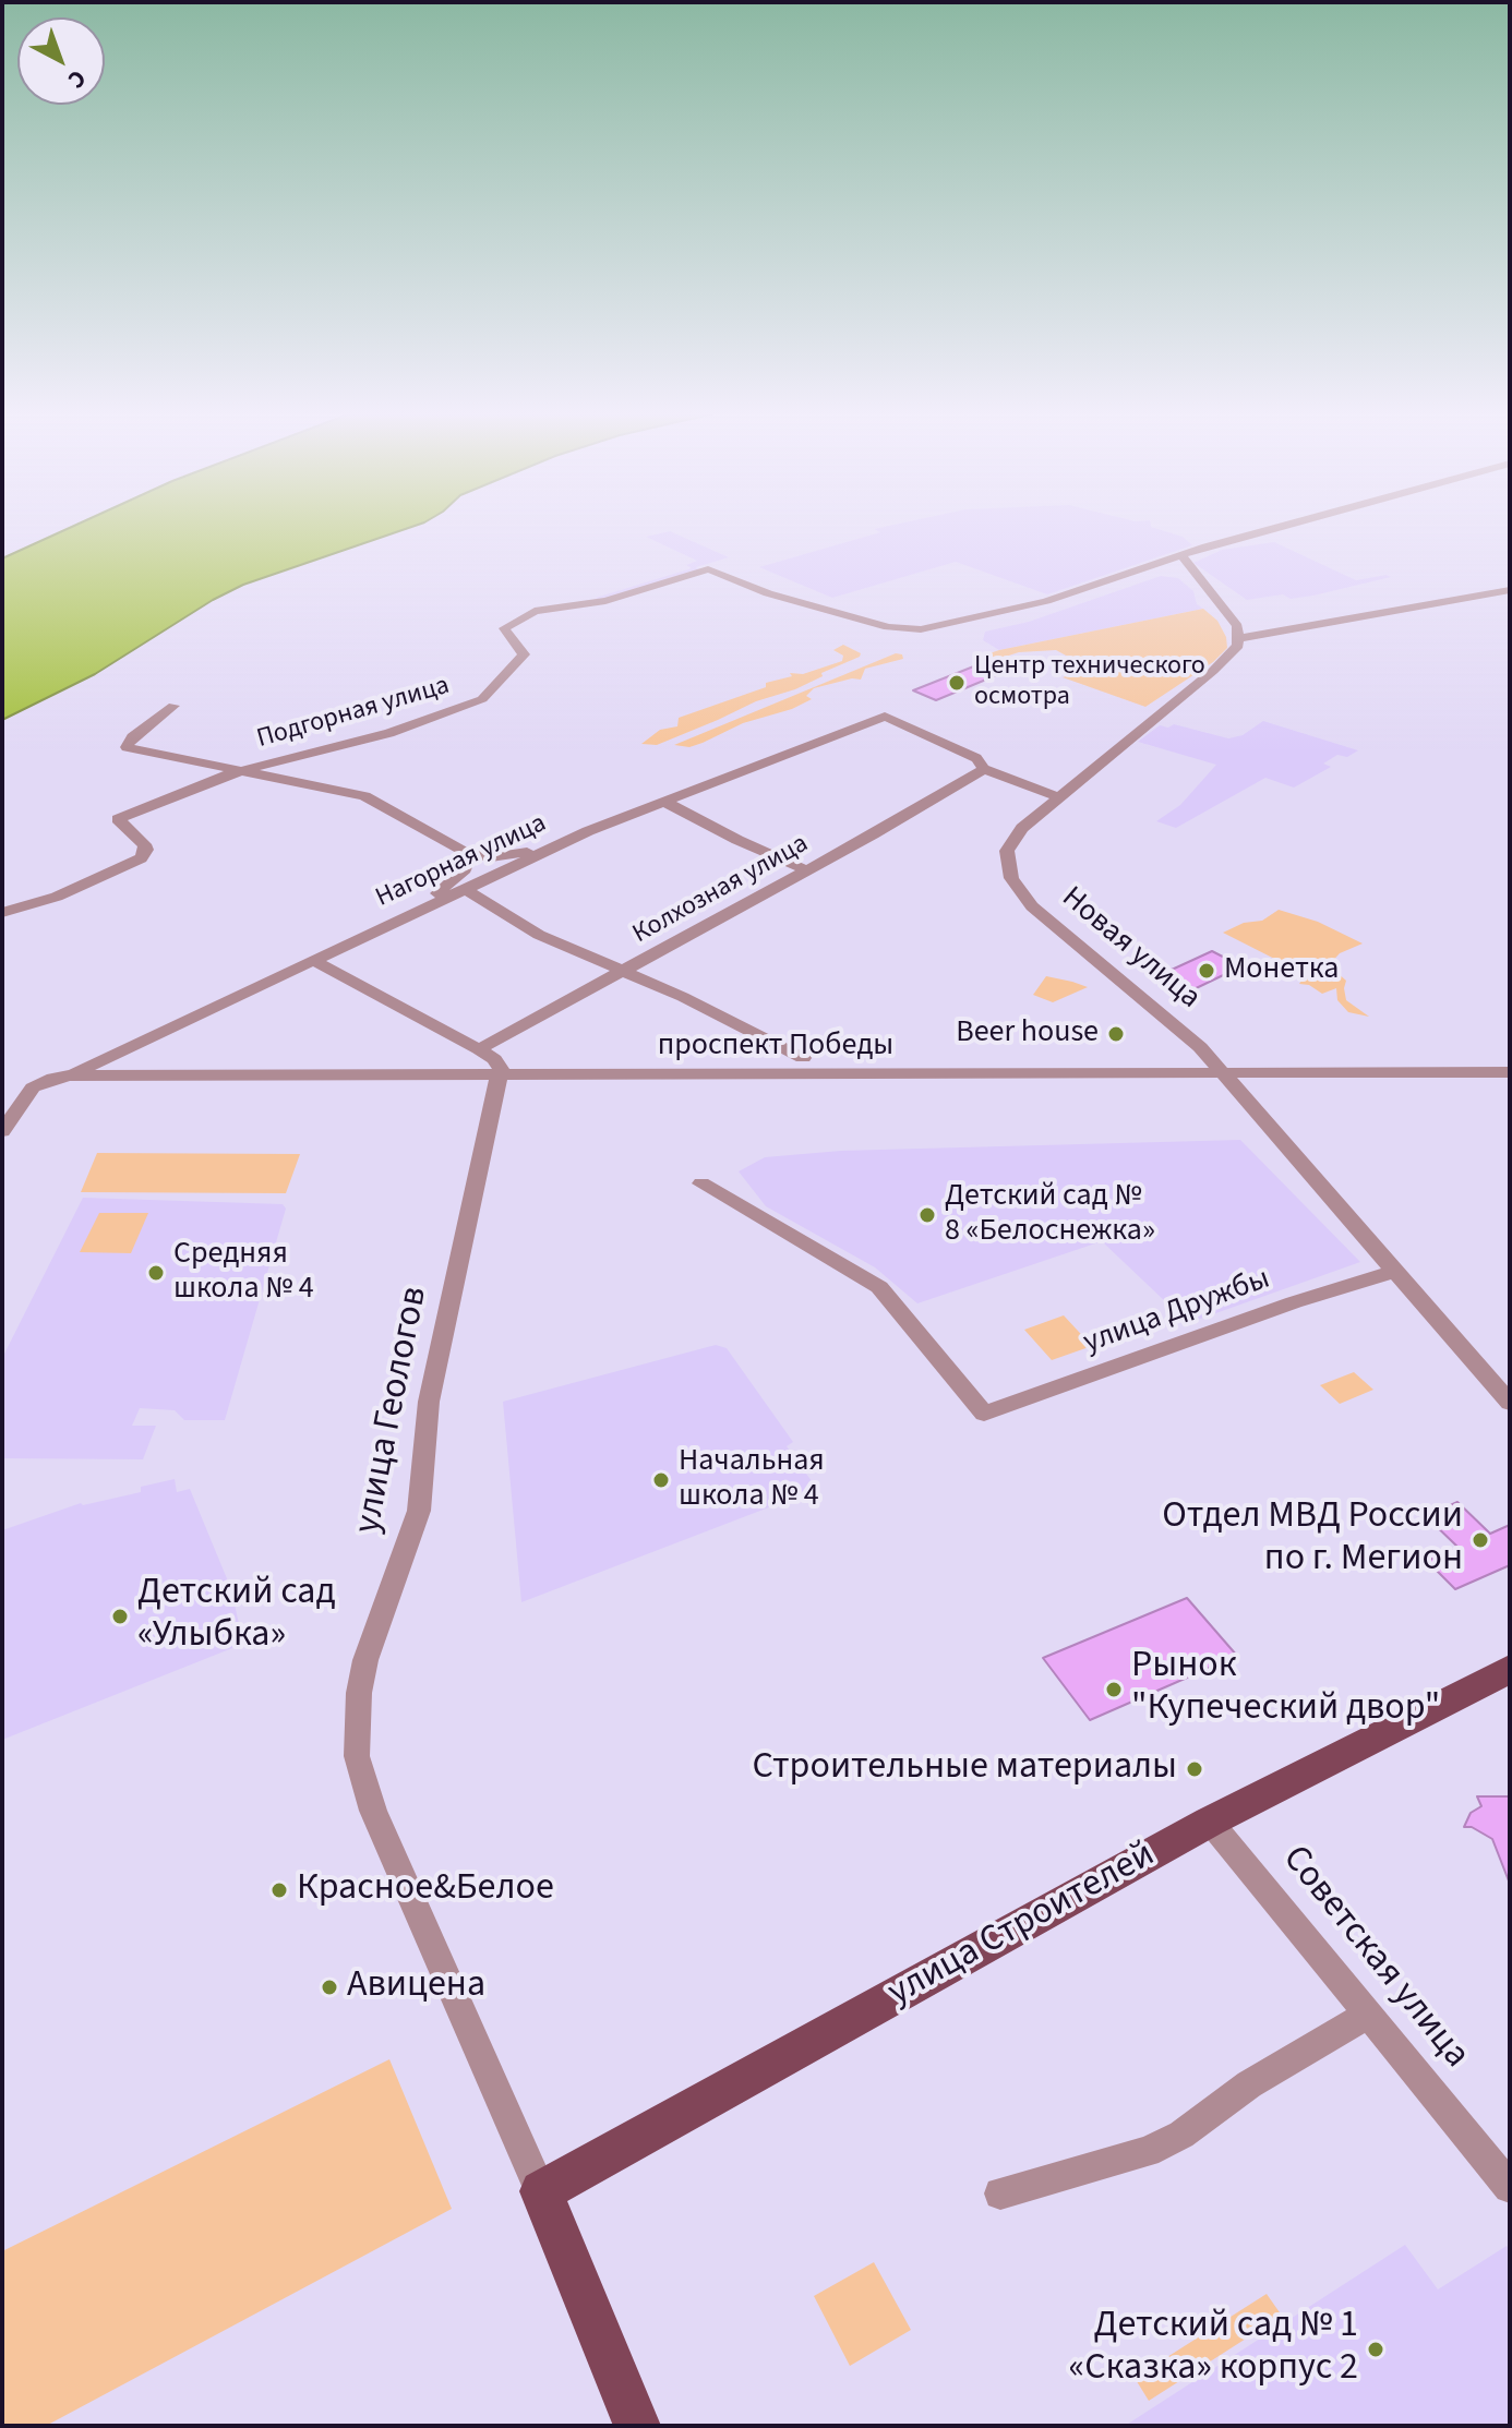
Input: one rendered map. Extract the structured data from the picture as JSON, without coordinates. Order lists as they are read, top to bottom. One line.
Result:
{"streets":{"main road":["улица Строителей"],"street":["Подгорная улица","Нагорная улица","Колхозная улица","Новая улица","проспект Победы","улица Дружбы","улица Геологов","Советская улица"]},"crossings":[["Нагорная улица","Колхозная улица"],["Нагорная улица","проспект Победы"],["Новая улица","проспект Победы"],["Новая улица","улица Дружбы"],["проспект Победы","улица Геологов"],["улица Геологов","улица Строителей"],["улица Строителей","Советская улица"]],"places":["Центр технического осмотра","Монетка","Beer house","Детский сад № 8 «Белоснежка»","Средняя школа № 4","Начальная школа № 4","Отдел МВД России по г. Мегион","Детский сад «Улыбка»","Рынок \"Купеческий двор\"","Строительные материалы","Красное&Белое","Авицена","Детский сад № 1 «Сказка» корпус 2"],"north":"bottom right"}
